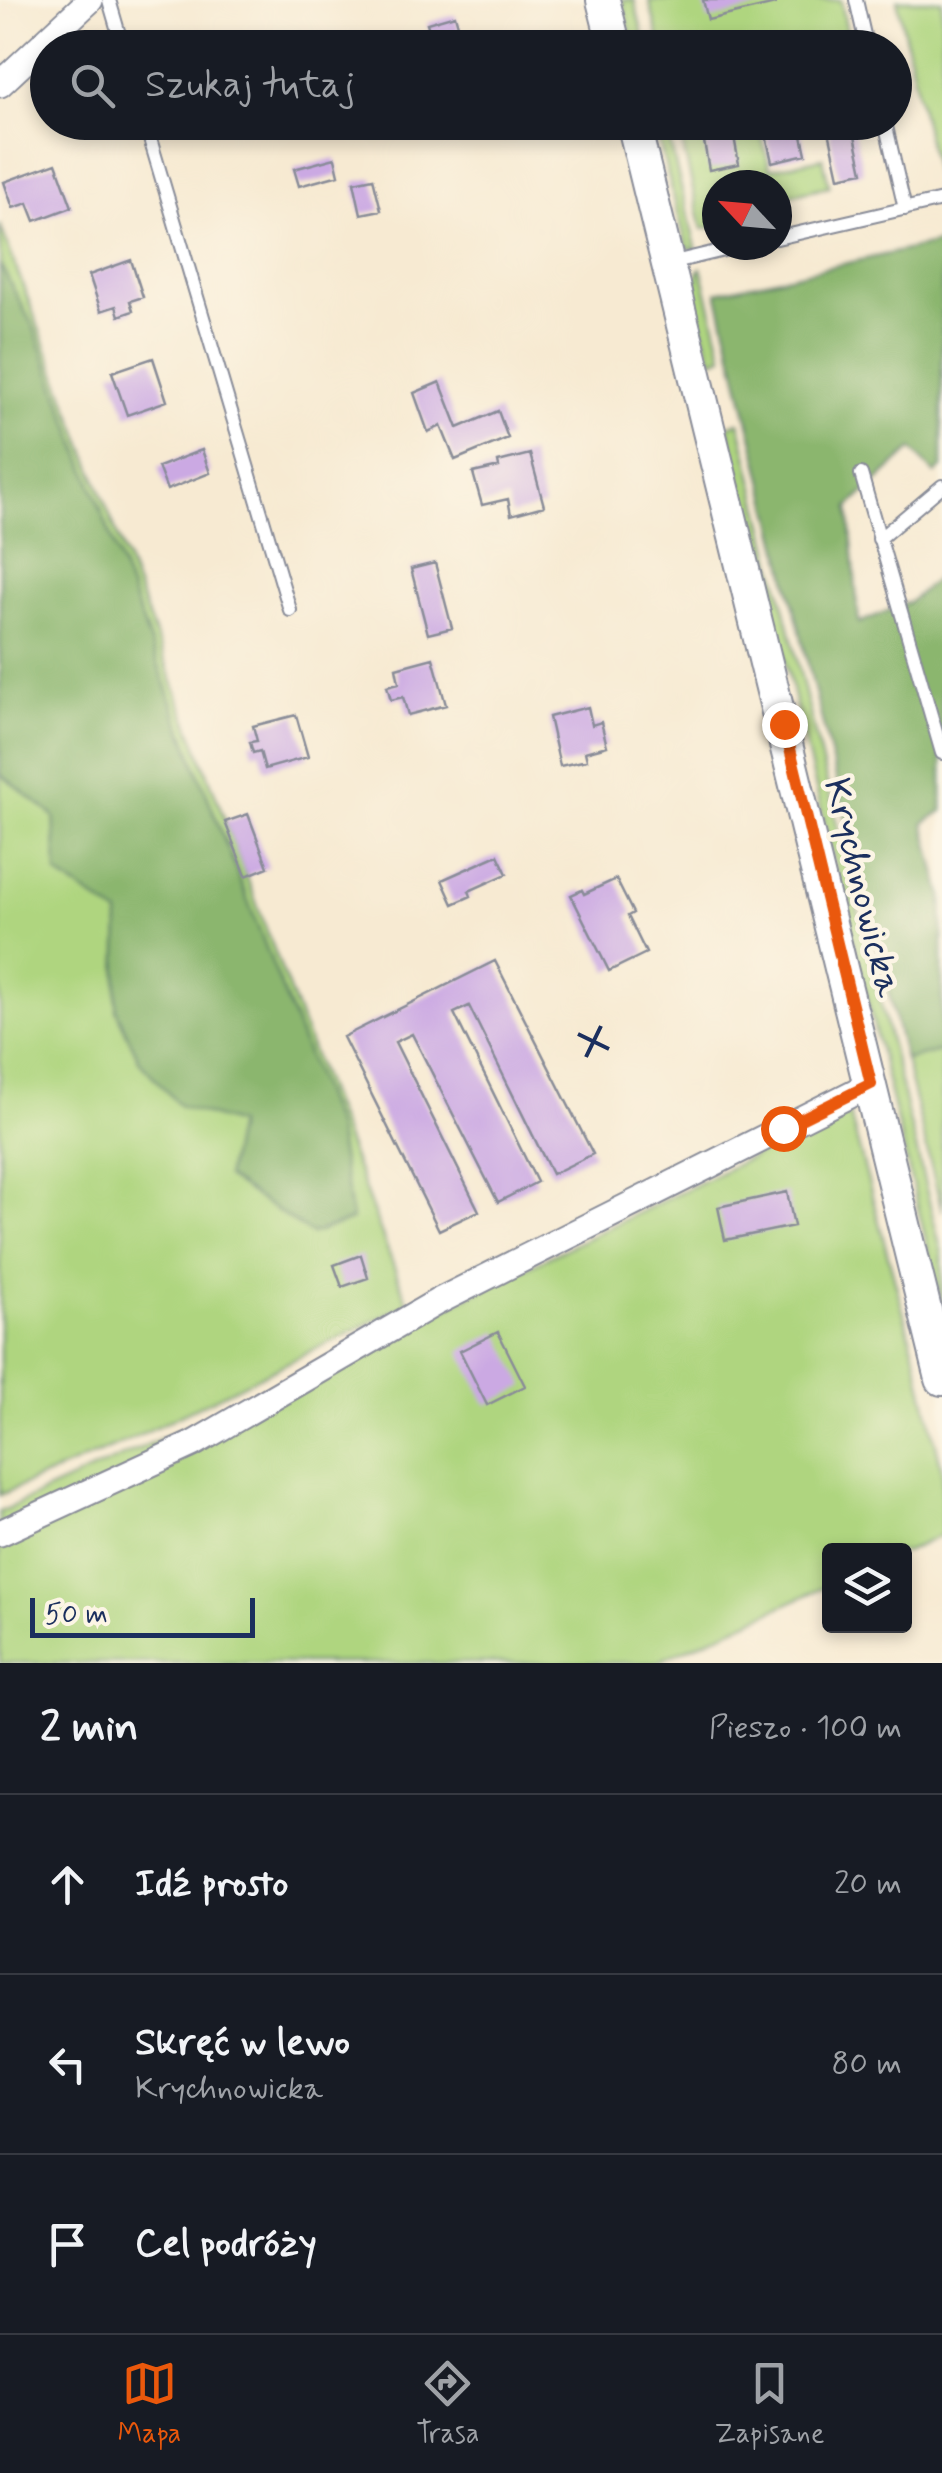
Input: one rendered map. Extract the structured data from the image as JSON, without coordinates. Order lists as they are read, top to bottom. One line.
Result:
{"streets":{"street":["Krychnowicka"]},"scale_bar":"50 m","north":"top left","page":{"search":"Szukaj tutaj","scale":"50 m","heading":["2 min","Pieszo · 100 m"],"list":[["Idź prosto","20 m"],["Skręć w lewo","Krychnowicka","80 m"],"Cel podróży"],"nav":["Mapa","Trasa","Zapisane"]}}
